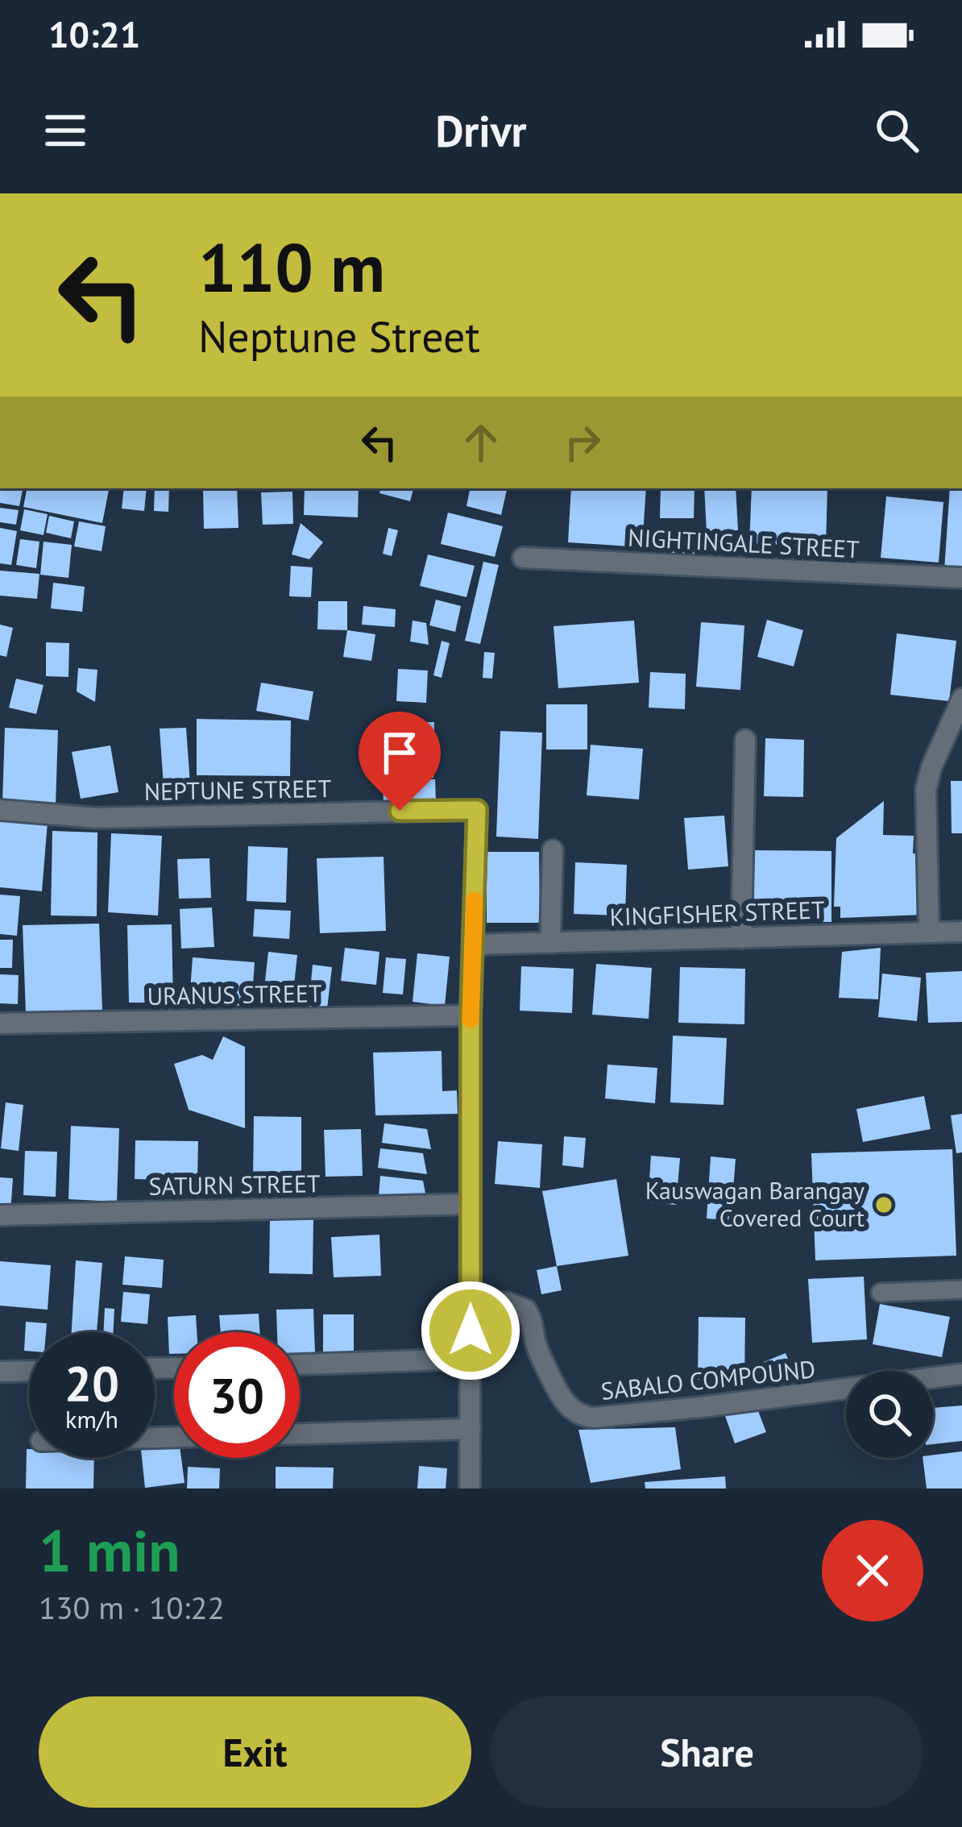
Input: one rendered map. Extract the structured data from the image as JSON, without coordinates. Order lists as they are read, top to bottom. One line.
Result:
{"streets":{"street":["NIGHTINGALE STREET","NEPTUNE STREET","KINGFISHER STREET","URANUS STREET","SATURN STREET","SABALO COMPOUND"]},"crossings":[["NEPTUNE STREET","KINGFISHER STREET"]],"places":["Kauswagan Barangay Covered Court"],"page":{"status":"10:21","header":"Drivr","turn":["110 m","Neptune Street"],"speed":"20 km/h","limit":"30","heading":["1 min","130 m · 10:22"],"buttons":["Exit","Share"]}}
